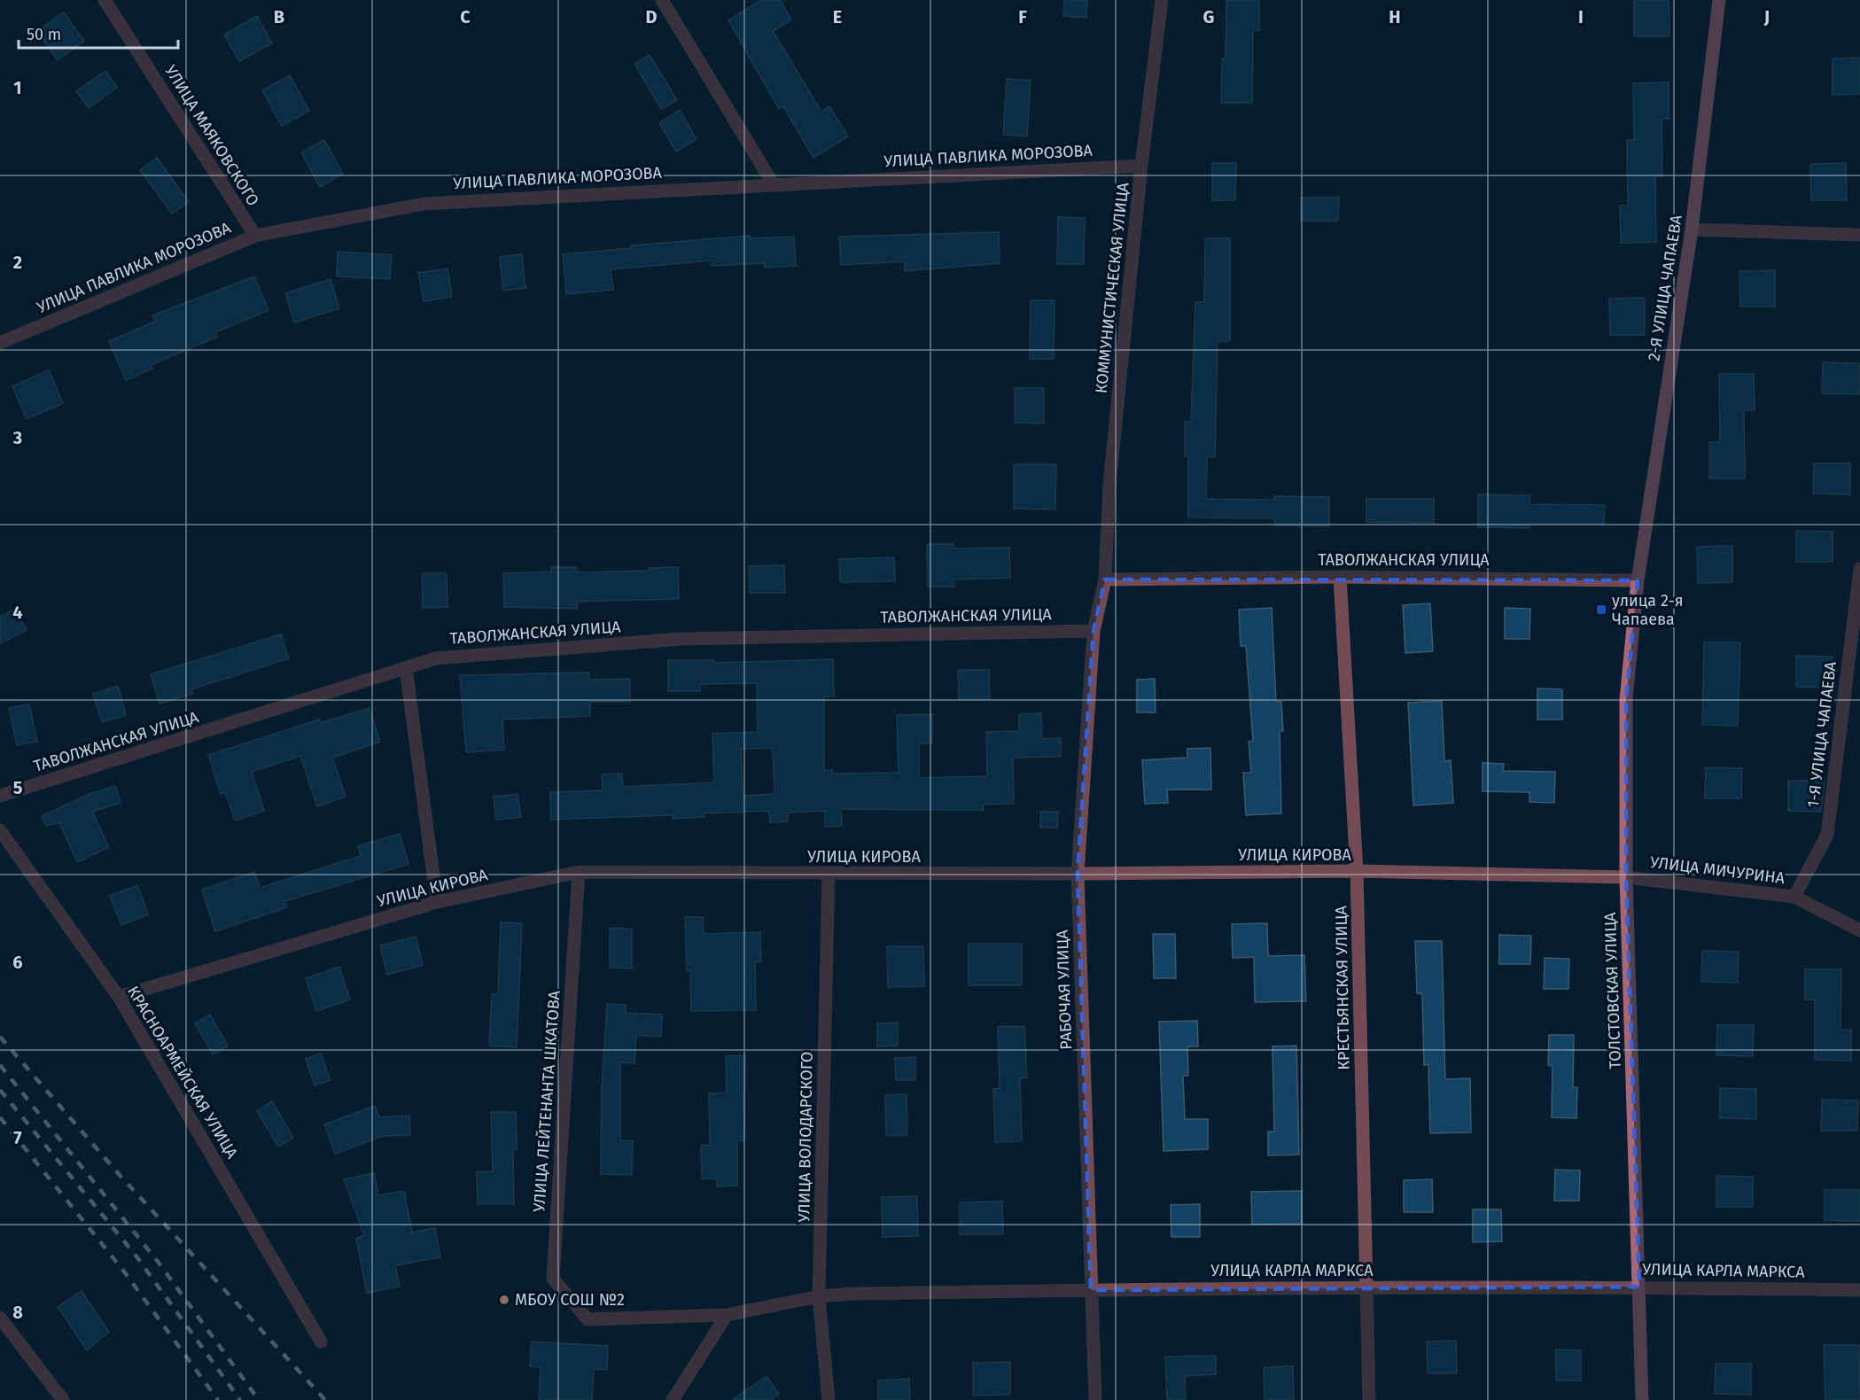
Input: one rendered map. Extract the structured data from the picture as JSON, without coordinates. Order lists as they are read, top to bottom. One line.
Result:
{"streets":{"main road":["2-Я УЛИЦА ЧАПАЕВА","ТОЛСТОВСКАЯ УЛИЦА"],"street":["УЛИЦА МАЯКОВСКОГО","УЛИЦА ПАВЛИКА МОРОЗОВА","КОММУНИСТИЧЕСКАЯ УЛИЦА","ТАВОЛЖАНСКАЯ УЛИЦА","1-Я УЛИЦА ЧАПАЕВА","УЛИЦА КИРОВА","УЛИЦА МИЧУРИНА","КРЕСТЬЯНСКАЯ УЛИЦА","РАБОЧАЯ УЛИЦА","КРАСНОАРМЕЙСКАЯ УЛИЦА","УЛИЦА ЛЕЙТЕНАНТА ШКАТОВА","УЛИЦА ВОЛОДАРСКОГО","УЛИЦА КАРЛА МАРКСА"]},"crossings":[["УЛИЦА МАЯКОВСКОГО","УЛИЦА ПАВЛИКА МОРОЗОВА"],["УЛИЦА ПАВЛИКА МОРОЗОВА","КОММУНИСТИЧЕСКАЯ УЛИЦА"],["КОММУНИСТИЧЕСКАЯ УЛИЦА","ТАВОЛЖАНСКАЯ УЛИЦА"],["КОММУНИСТИЧЕСКАЯ УЛИЦА","РАБОЧАЯ УЛИЦА"],["2-Я УЛИЦА ЧАПАЕВА","ТАВОЛЖАНСКАЯ УЛИЦА"],["2-Я УЛИЦА ЧАПАЕВА","ТОЛСТОВСКАЯ УЛИЦА"],["ТАВОЛЖАНСКАЯ УЛИЦА","КРЕСТЬЯНСКАЯ УЛИЦА"],["ТАВОЛЖАНСКАЯ УЛИЦА","РАБОЧАЯ УЛИЦА"],["ТАВОЛЖАНСКАЯ УЛИЦА","ТОЛСТОВСКАЯ УЛИЦА"],["1-Я УЛИЦА ЧАПАЕВА","УЛИЦА МИЧУРИНА"],["УЛИЦА КИРОВА","УЛИЦА МИЧУРИНА"],["УЛИЦА КИРОВА","КРЕСТЬЯНСКАЯ УЛИЦА"],["УЛИЦА КИРОВА","РАБОЧАЯ УЛИЦА"],["УЛИЦА КИРОВА","ТОЛСТОВСКАЯ УЛИЦА"],["УЛИЦА КИРОВА","КРАСНОАРМЕЙСКАЯ УЛИЦА"],["УЛИЦА КИРОВА","УЛИЦА ЛЕЙТЕНАНТА ШКАТОВА"],["УЛИЦА КИРОВА","УЛИЦА ВОЛОДАРСКОГО"],["УЛИЦА МИЧУРИНА","ТОЛСТОВСКАЯ УЛИЦА"],["КРЕСТЬЯНСКАЯ УЛИЦА","УЛИЦА КАРЛА МАРКСА"],["РАБОЧАЯ УЛИЦА","УЛИЦА КАРЛА МАРКСА"],["ТОЛСТОВСКАЯ УЛИЦА","УЛИЦА КАРЛА МАРКСА"],["УЛИЦА ЛЕЙТЕНАНТА ШКАТОВА","УЛИЦА КАРЛА МАРКСА"],["УЛИЦА ВОЛОДАРСКОГО","УЛИЦА КАРЛА МАРКСА"]],"places":{"transit":["улица 2-я Чапаева"],"other":["МБОУ СОШ №2"]},"scale_bar":"50 m","grid":{"columns":["B","C","D","E","F","G","H","I","J"],"rows":["1","2","3","4","5","6","7","8"]}}
